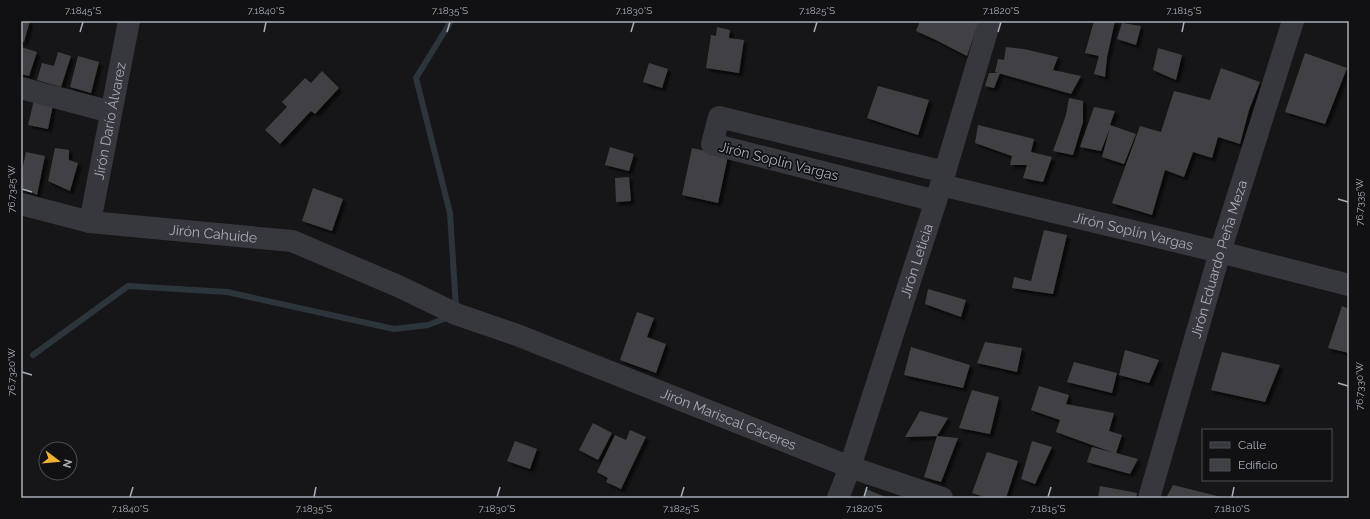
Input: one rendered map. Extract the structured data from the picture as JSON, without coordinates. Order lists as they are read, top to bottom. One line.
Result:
{"streets":{"street":["Jirón Darío Álvarez","Jirón Soplín Vargas","Jirón Cahuide","Jirón Eduardo Peña Meza","Jirón Leticia","Jirón Mariscal Cáceres"]},"crossings":[["Jirón Darío Álvarez","Jirón Cahuide"],["Jirón Soplín Vargas","Jirón Eduardo Peña Meza"],["Jirón Soplín Vargas","Jirón Leticia"],["Jirón Cahuide","Jirón Mariscal Cáceres"],["Jirón Leticia","Jirón Mariscal Cáceres"]],"legend":["Calle","Edificio"],"north":"right","coordinates":["7.1845°S","7.1840°S","7.1835°S","7.1830°S","7.1825°S","7.1820°S","7.1815°S","76.7325°W","76.7335°W","76.7320°W","76.7330°W","7.1810°S"]}
